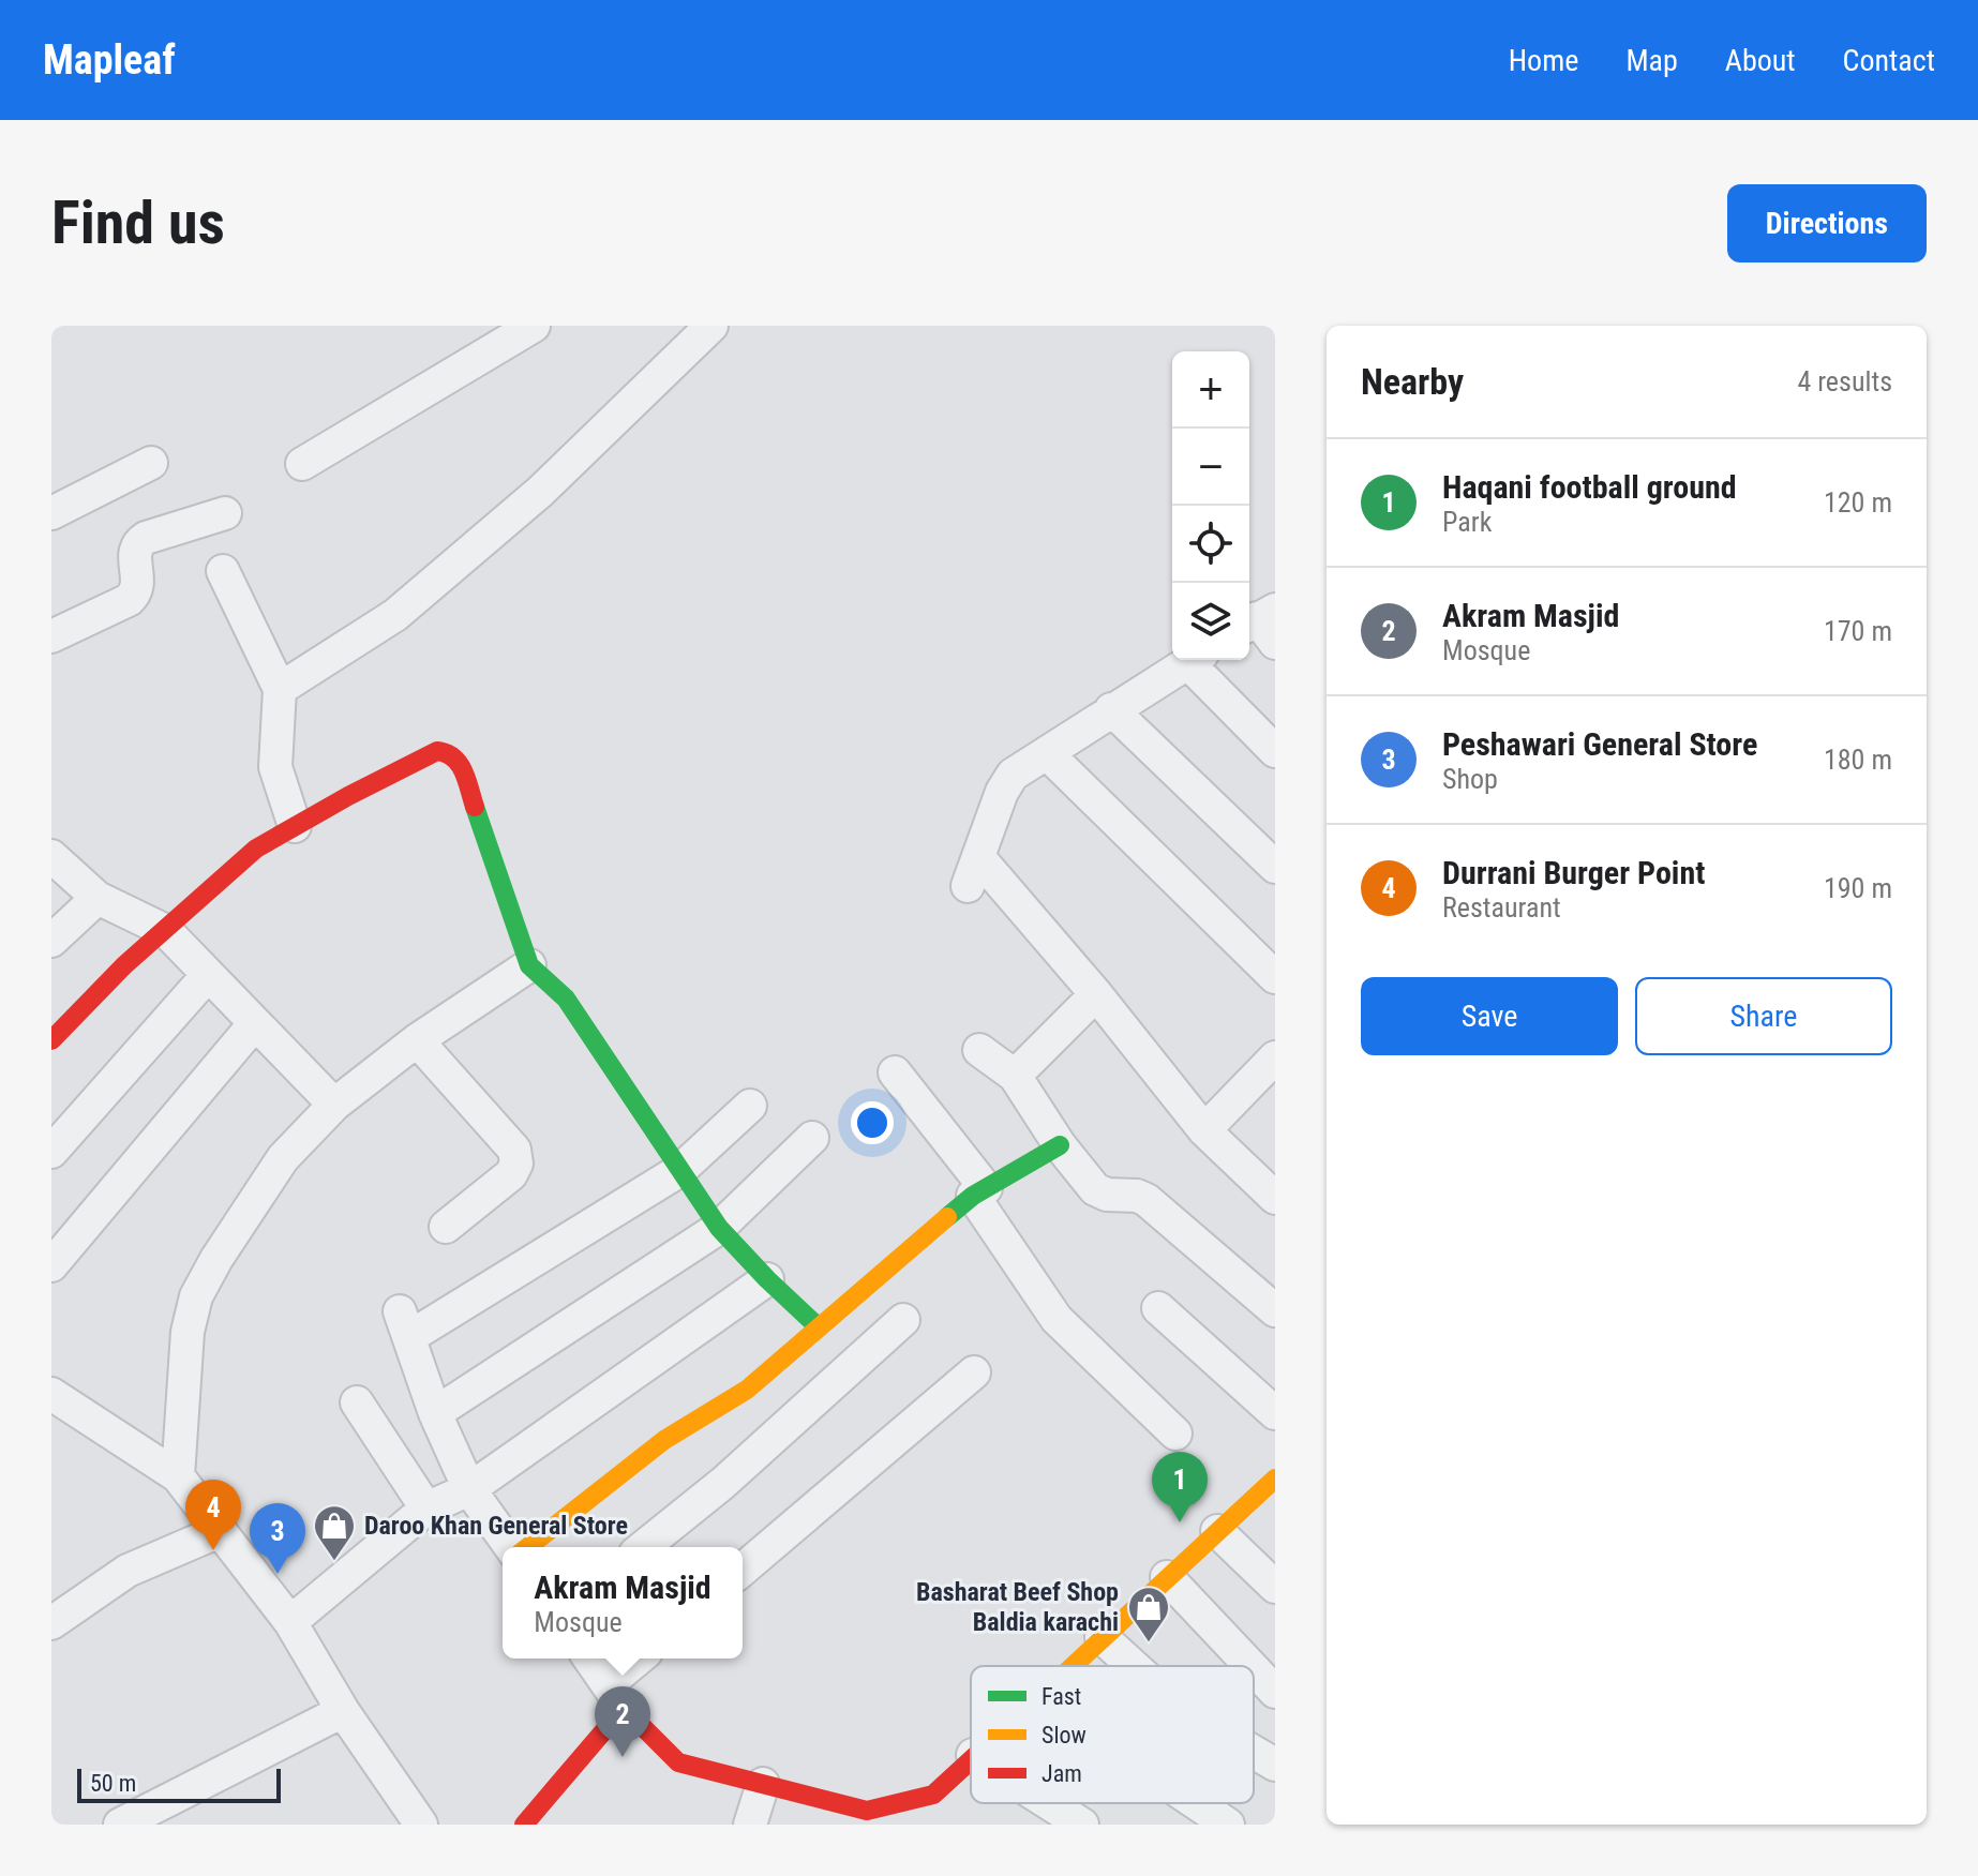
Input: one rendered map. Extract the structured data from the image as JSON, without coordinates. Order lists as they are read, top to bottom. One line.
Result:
{"places":{"shop":["Daroo Khan General Store","Basharat Beef Shop Baldia karachi"]},"legend":["Fast","Slow","Jam"],"scale_bar":"50 m","page":{"header":"Mapleaf","nav":["Home","Map","About","Contact"],"buttons":["Directions",["Save","Share"]],"title":"Find us","heading":["Nearby","4 results"],"map_buttons":["+","−"],"list":[{"mark":"1","name":"Haqani football ground","note":"Park","value":"120 m"},{"mark":"2","name":"Akram Masjid","note":"Mosque","value":"170 m"},{"mark":"3","name":"Peshawari General Store","note":"Shop","value":"180 m"},{"mark":"4","name":"Durrani Burger Point","note":"Restaurant","value":"190 m"}],"pins":["1","4","3","2"],"popup":["Akram Masjid","Mosque"],"scale":"50 m"}}
